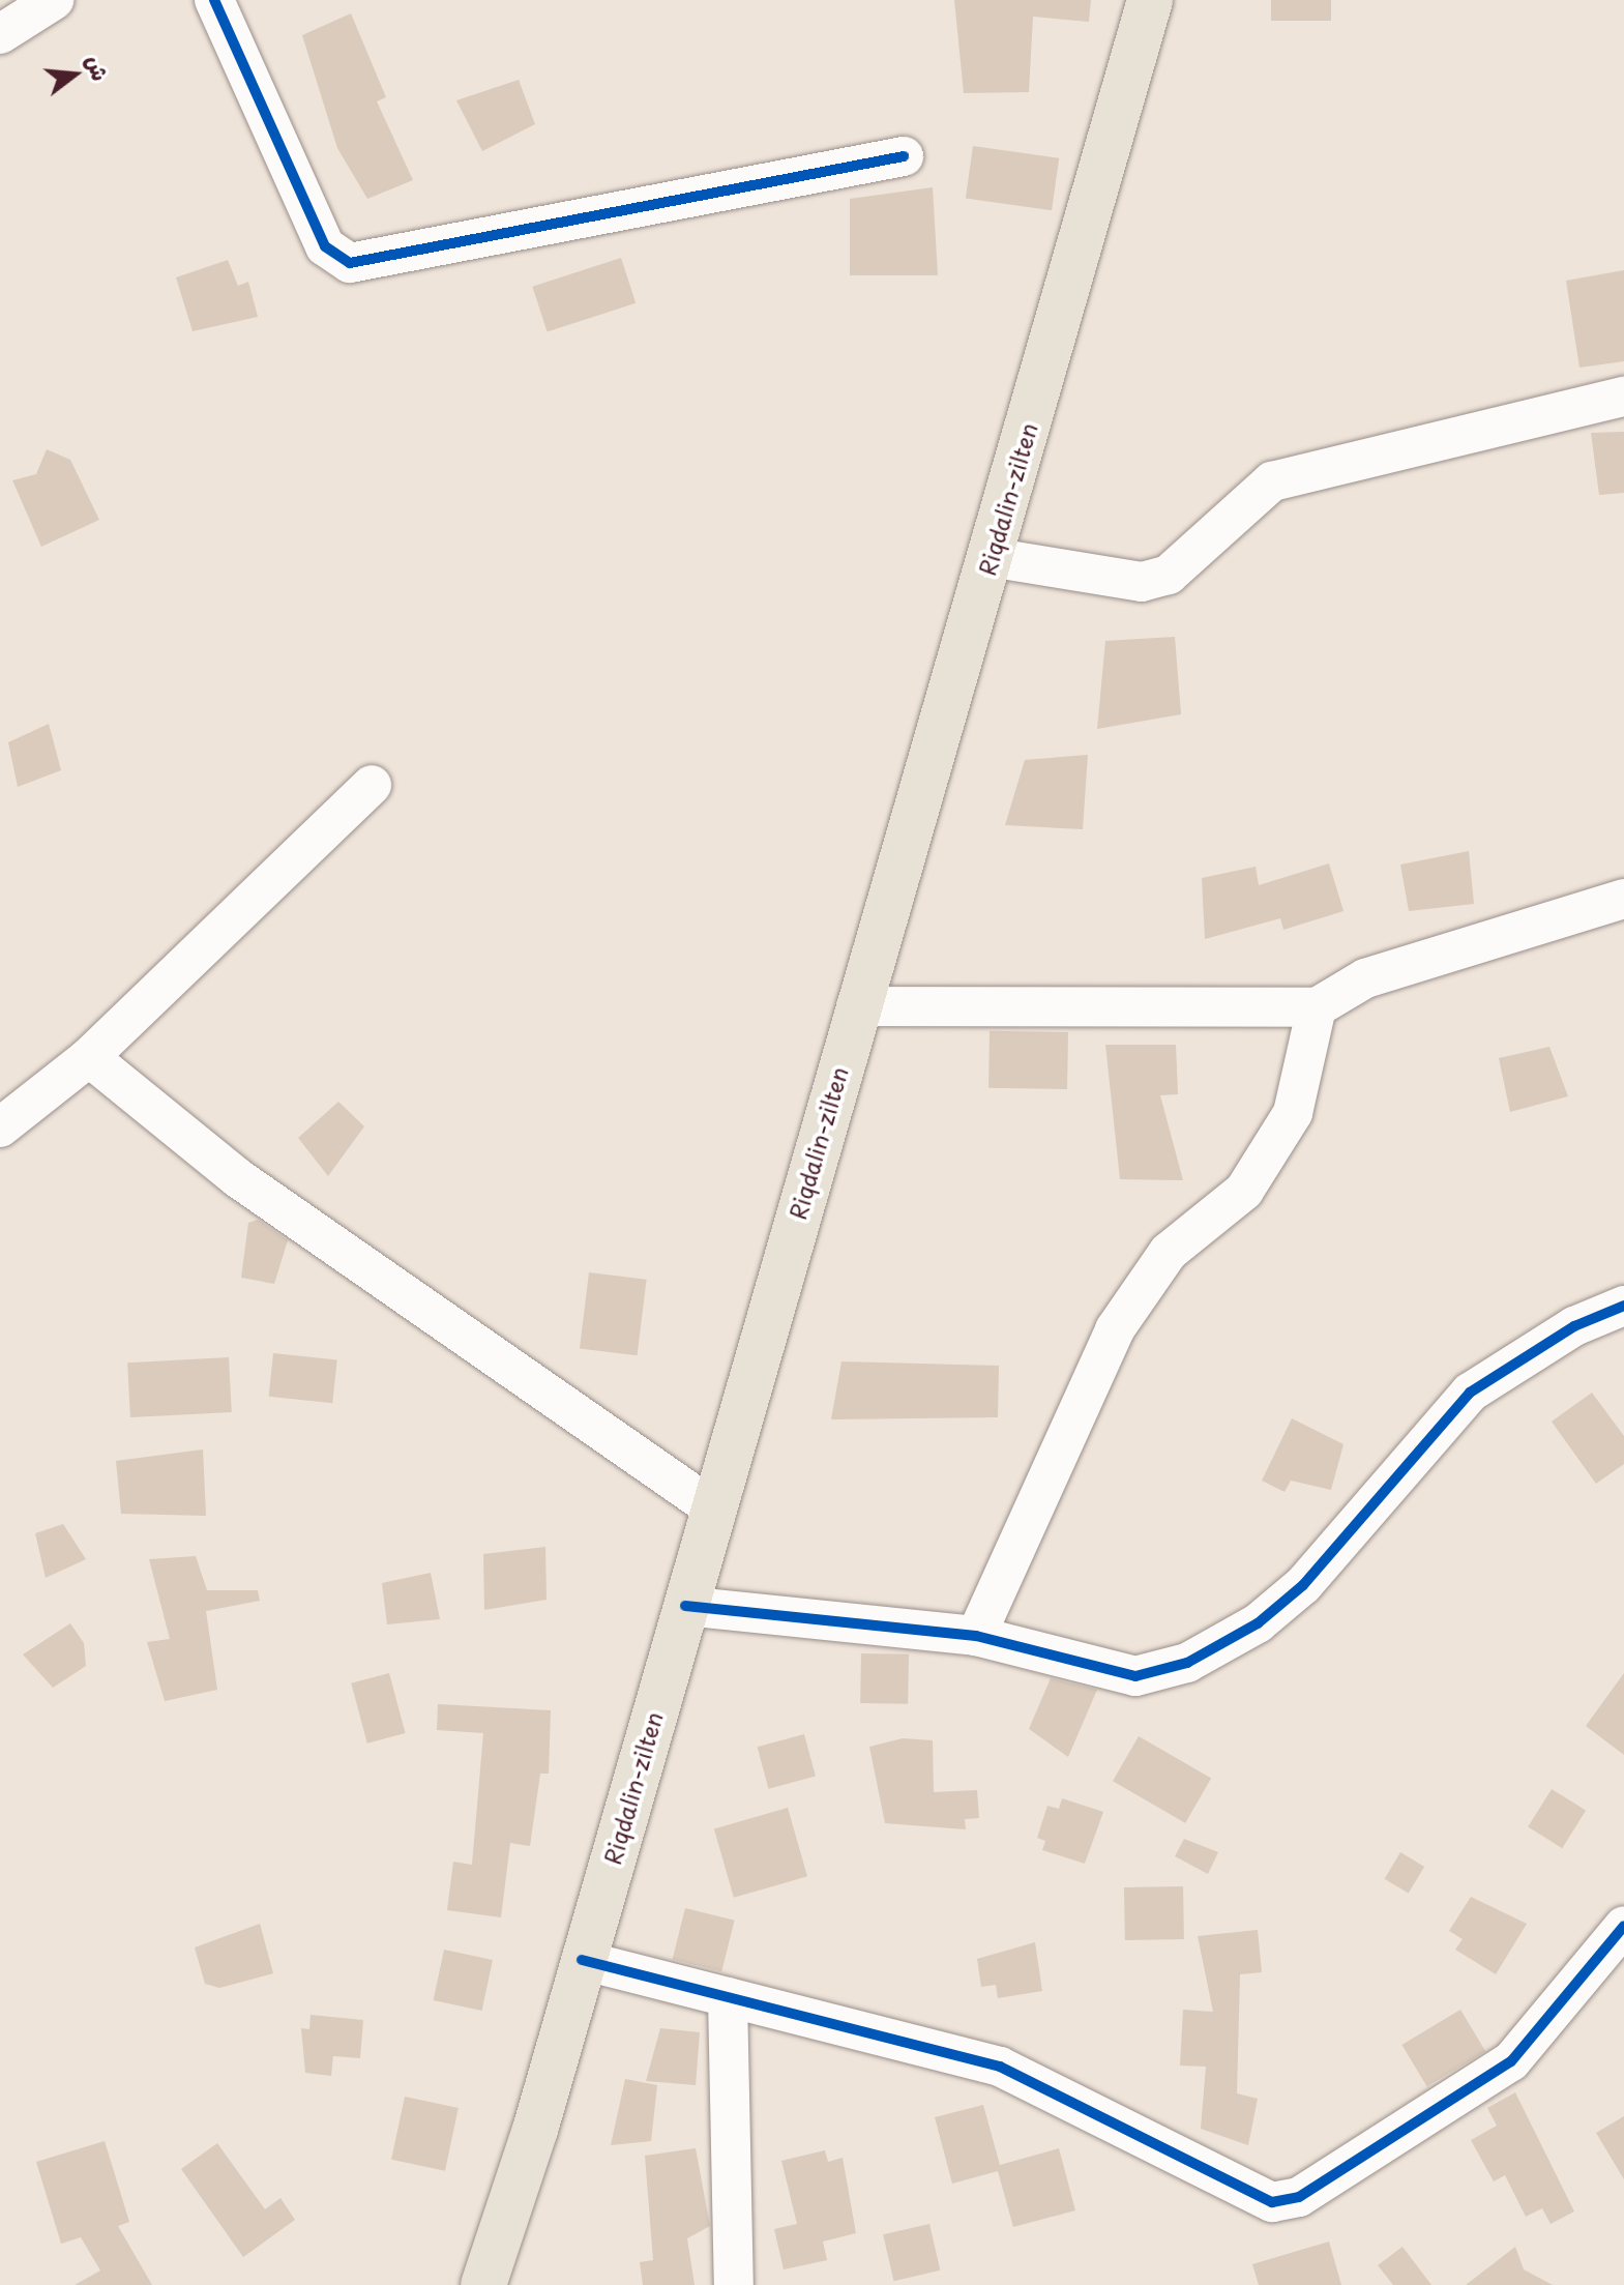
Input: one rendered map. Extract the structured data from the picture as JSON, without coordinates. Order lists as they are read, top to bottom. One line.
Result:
{"streets":{"main road":["Riqdalin-zilten"]},"north":"right"}
